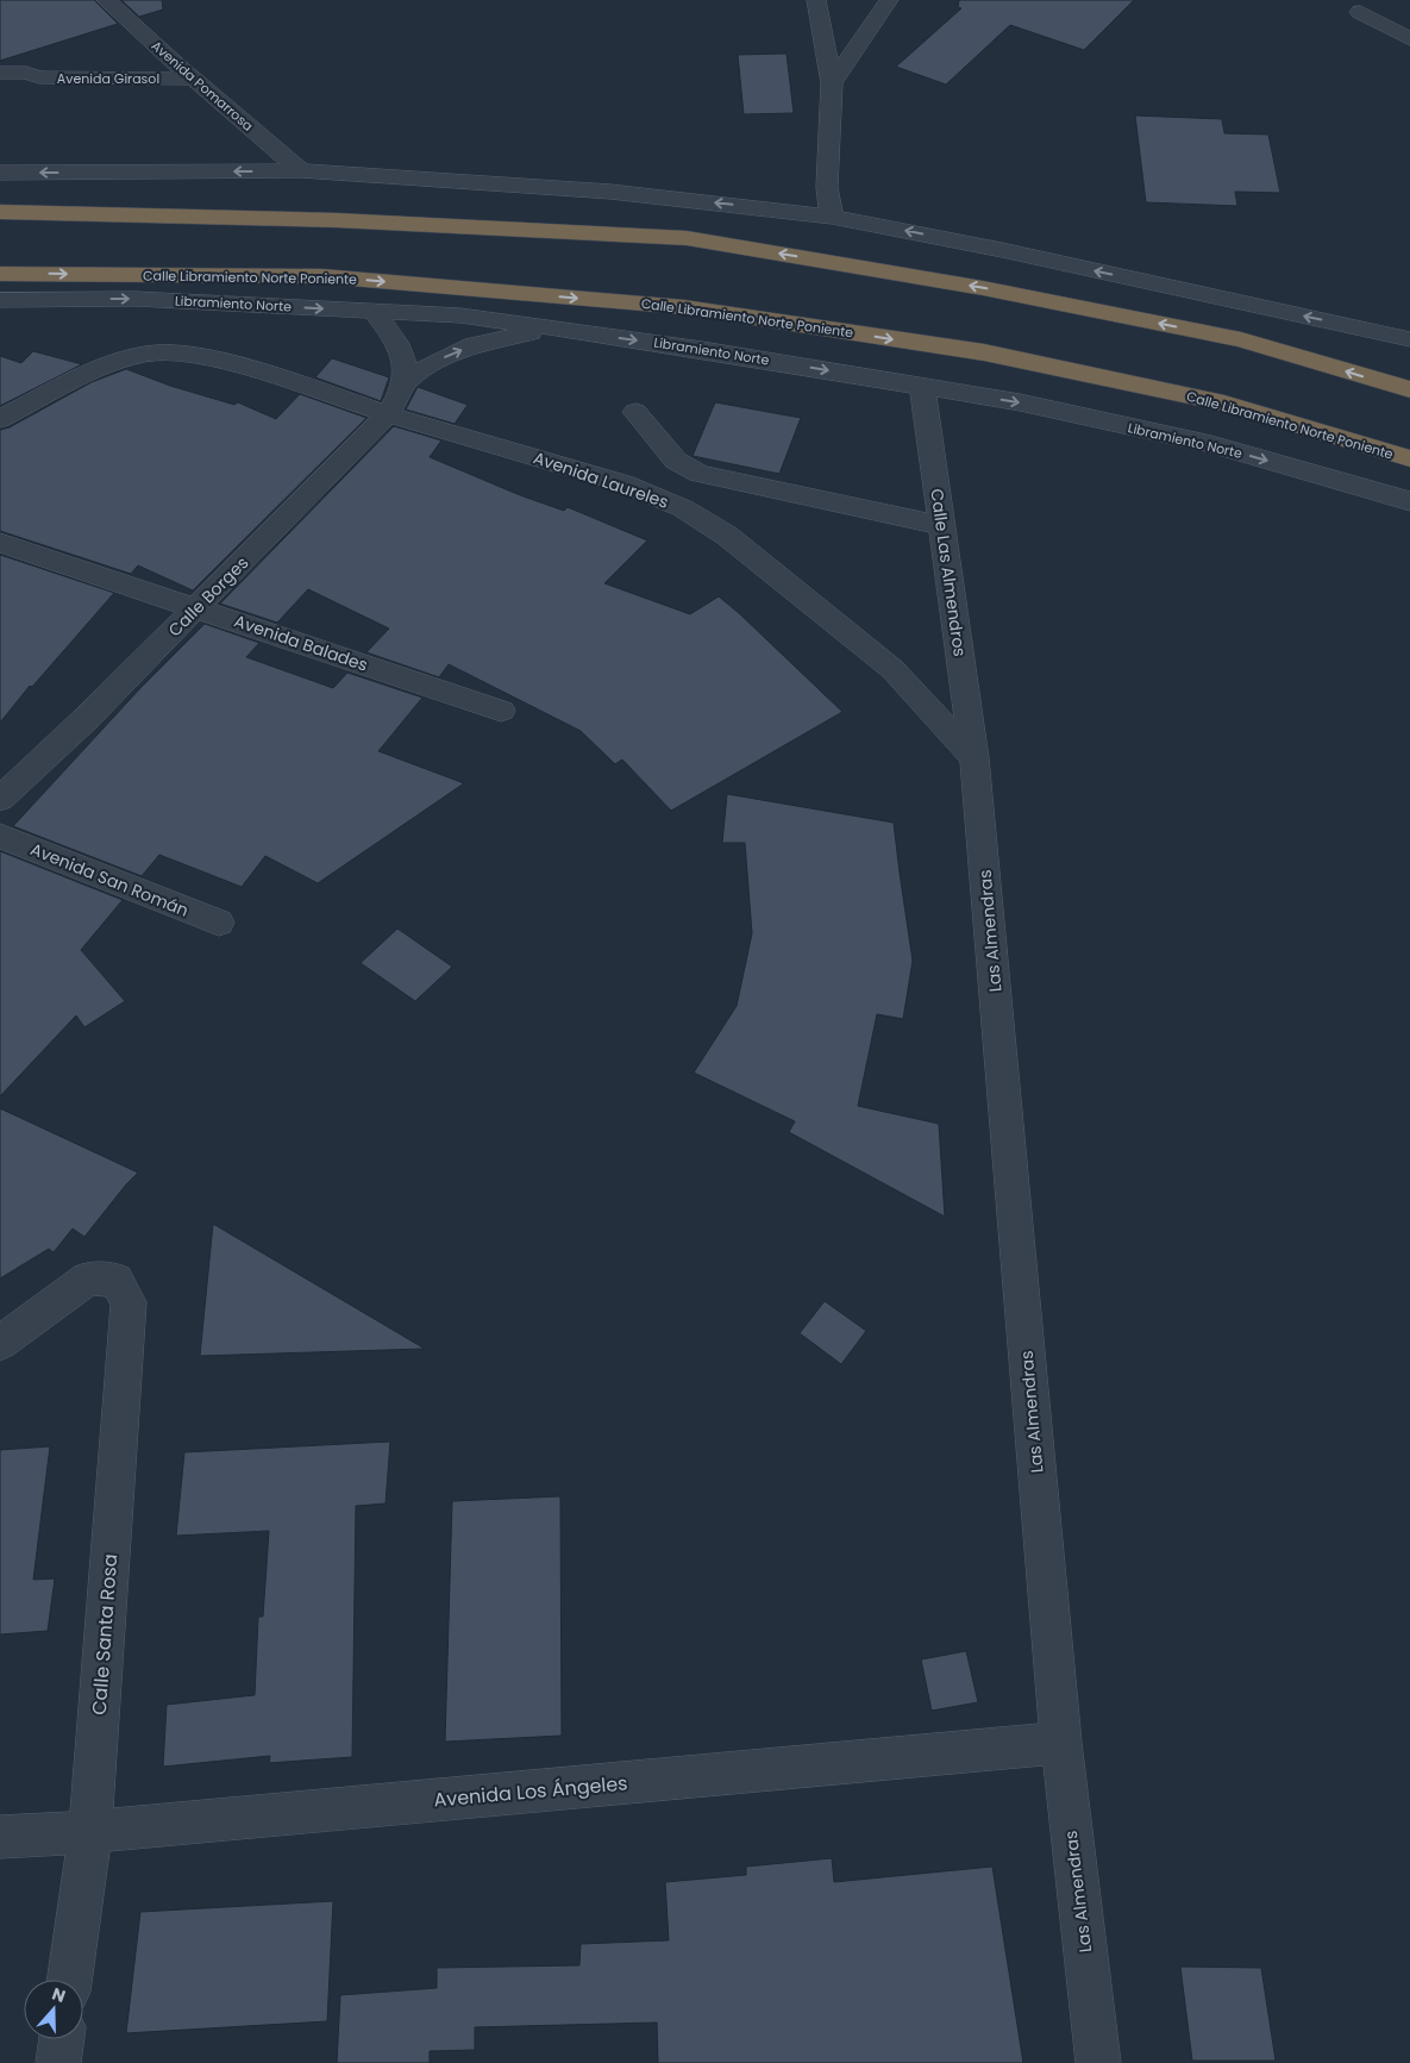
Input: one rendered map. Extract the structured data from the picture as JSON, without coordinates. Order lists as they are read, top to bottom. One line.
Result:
{"streets":{"highway":["Calle Libramiento Norte Poniente"],"street":["Avenida Girasol","Avenida Pomarrosa","Libramiento Norte","Avenida Laureles","Calle Las Almendros","Calle Borges","Avenida Balades","Avenida San Román","Las Almendras","Calle Santa Rosa","Avenida Los Ángeles"]},"crossings":[["Avenida Girasol","Avenida Pomarrosa"],["Libramiento Norte","Calle Las Almendros"],["Libramiento Norte","Calle Borges"],["Avenida Laureles","Calle Las Almendros"],["Avenida Laureles","Calle Borges"],["Avenida Laureles","Las Almendras"],["Calle Las Almendros","Las Almendras"],["Calle Borges","Avenida Balades"],["Las Almendras","Avenida Los Ángeles"],["Calle Santa Rosa","Avenida Los Ángeles"]],"north":"top"}
